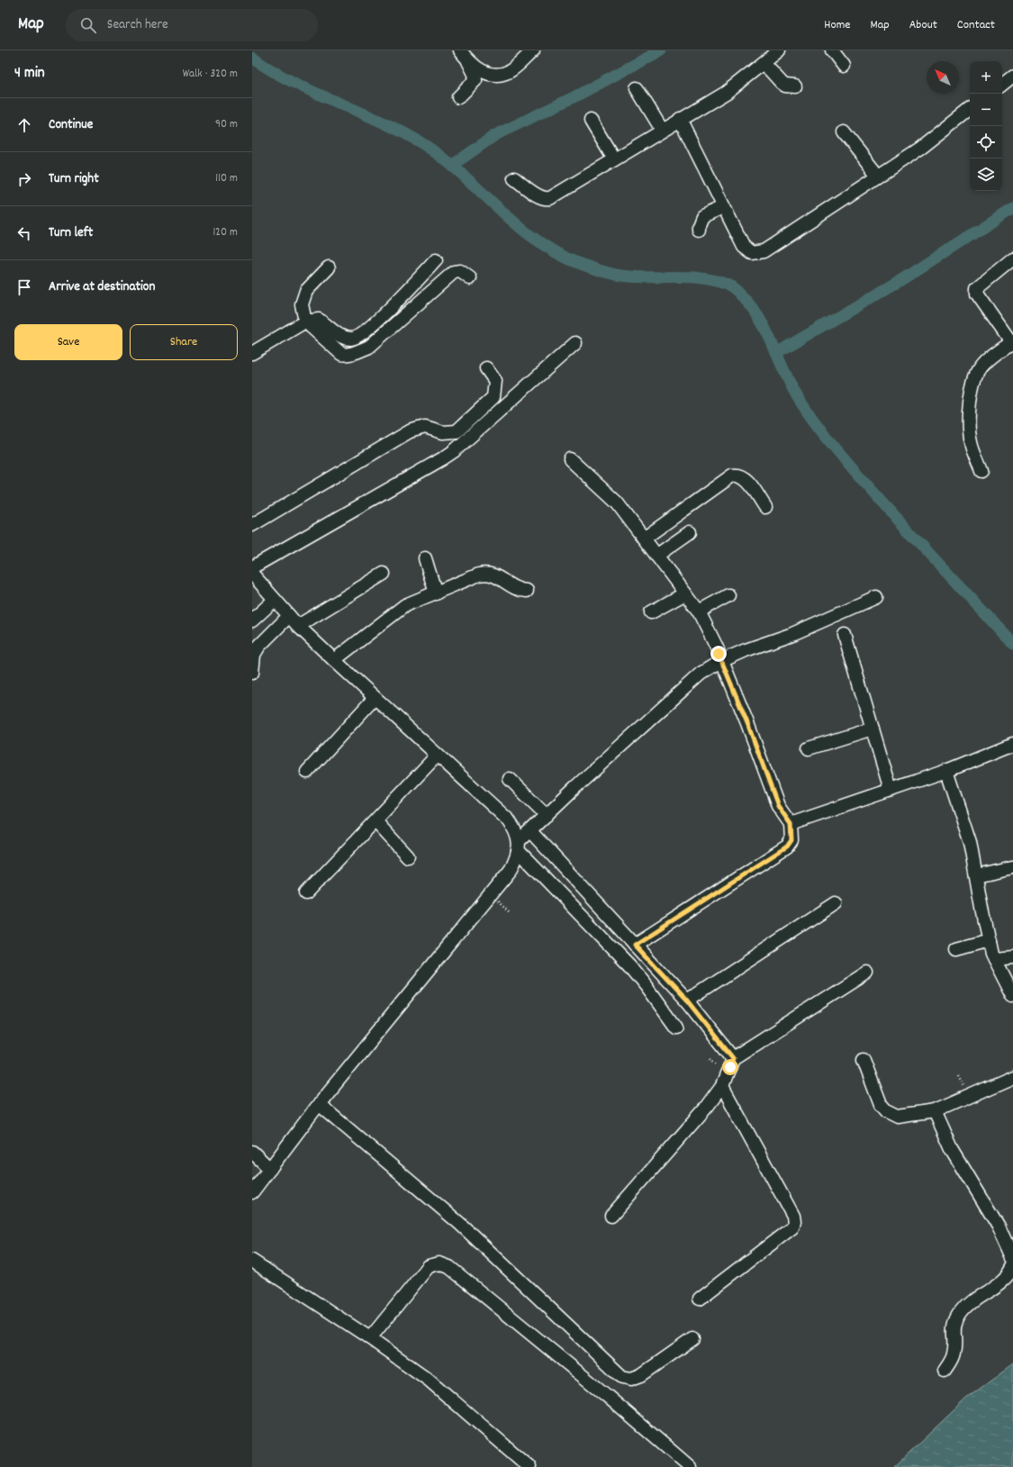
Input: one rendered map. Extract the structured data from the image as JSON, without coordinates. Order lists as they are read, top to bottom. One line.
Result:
{"north":"top left","page":{"header":"Map","search":"Search here","nav":["Home","Map","About","Contact"],"heading":["4 min","Walk · 320 m"],"map_buttons":["+","−"],"list":[["Continue","90 m"],["Turn right","110 m"],["Turn left","120 m"],"Arrive at destination"],"buttons":["Save","Share"]}}
